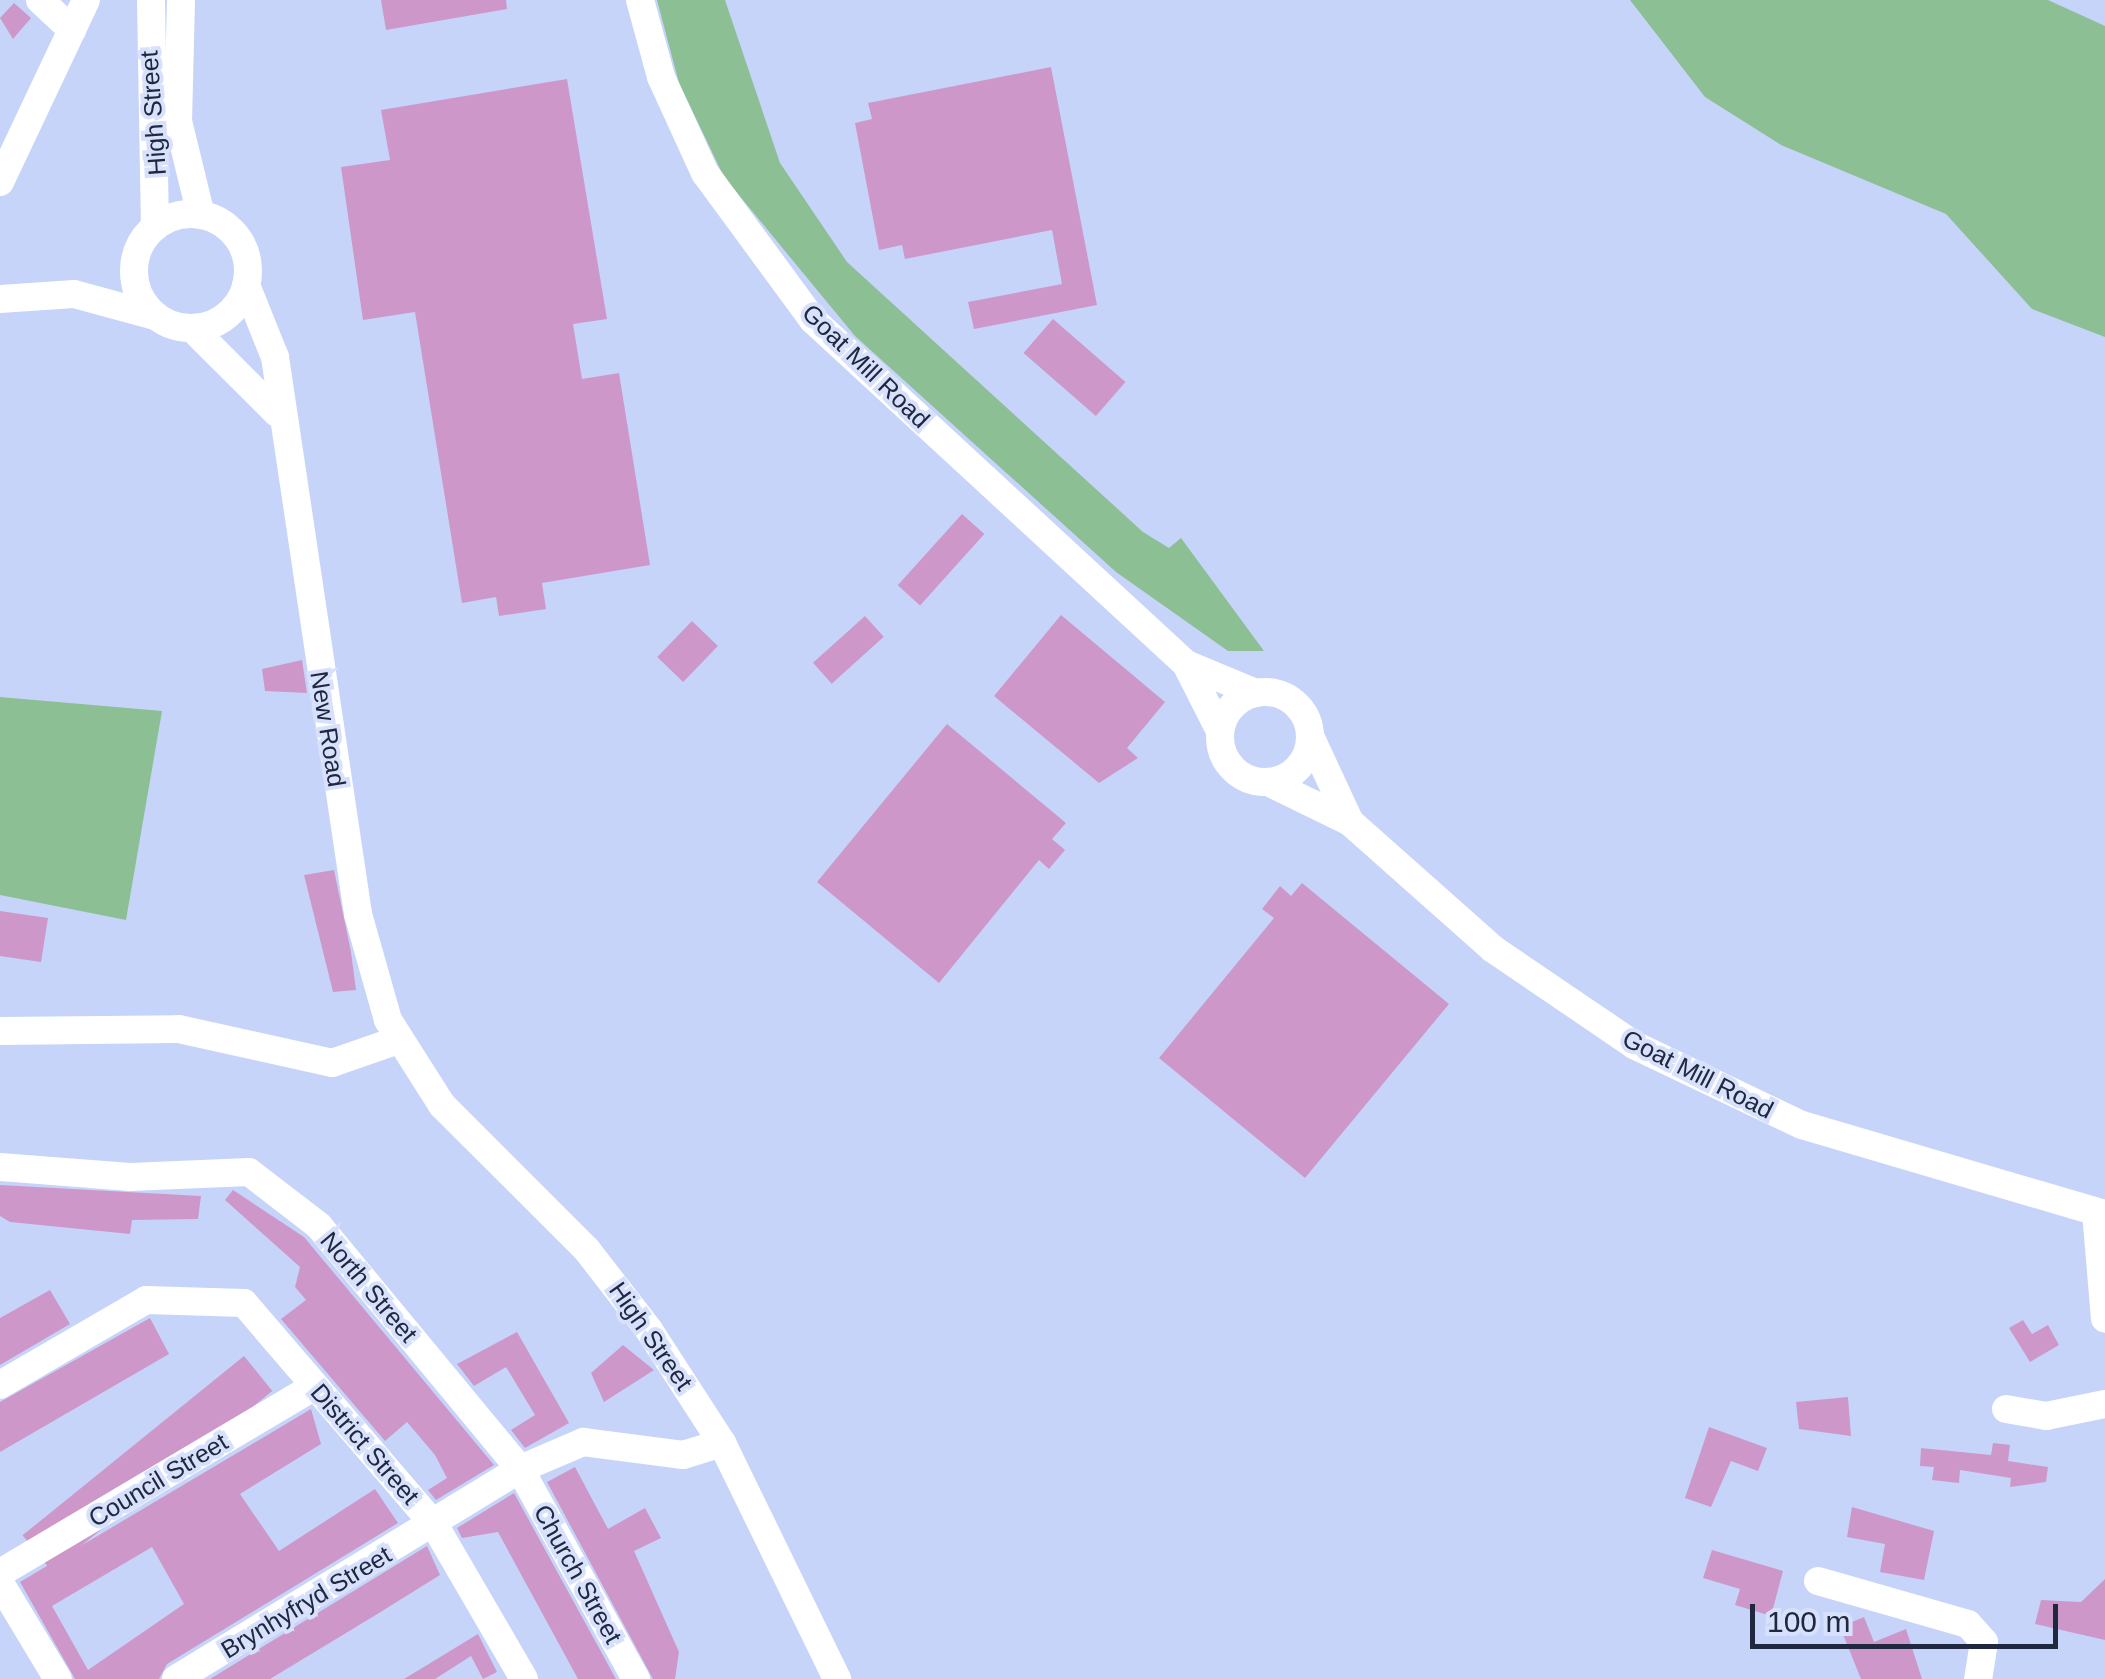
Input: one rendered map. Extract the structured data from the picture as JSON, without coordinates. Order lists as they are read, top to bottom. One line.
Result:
{"streets":{"street":["High Street","Goat Mill Road","New Road","North Street","District Street","Council Street","Church Street","Brynhyfryd Street"]},"crossings":[["High Street","New Road"],["High Street","Brynhyfryd Street"],["North Street","Church Street"],["North Street","Brynhyfryd Street"],["District Street","Council Street"],["District Street","Brynhyfryd Street"],["Church Street","Brynhyfryd Street"]],"scale_bar":"100 m"}
